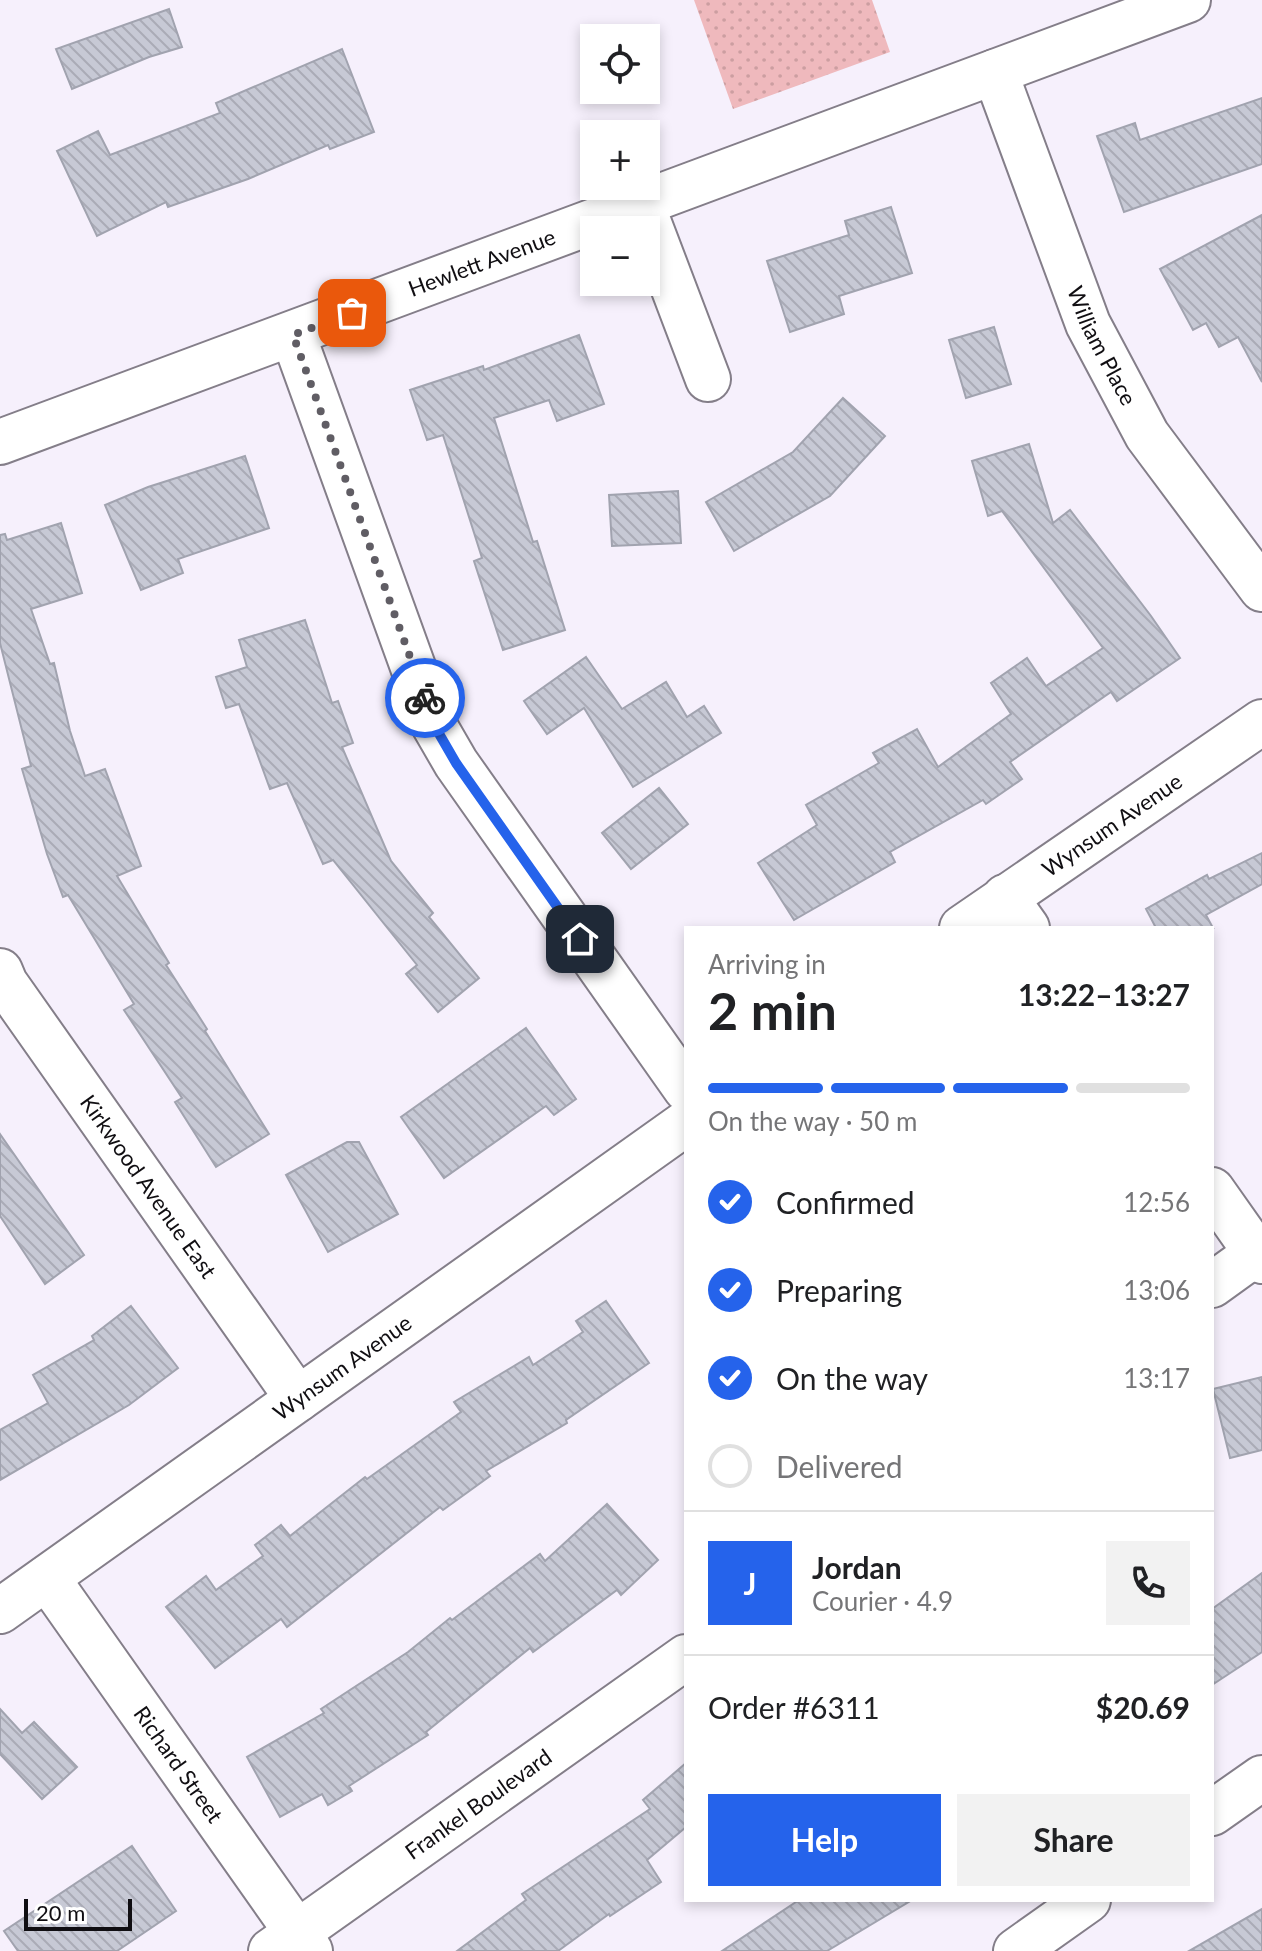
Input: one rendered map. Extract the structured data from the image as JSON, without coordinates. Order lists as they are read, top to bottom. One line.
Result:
{"streets":{"street":["Hewlett Avenue","William Place","Wynsum Avenue","Kirkwood Avenue East","Richard Street","Frankel Boulevard"]},"crossings":[["Hewlett Avenue","William Place"],["Wynsum Avenue","Kirkwood Avenue East"],["Wynsum Avenue","Richard Street"],["Richard Street","Frankel Boulevard"]],"scale_bar":"20 m","page":{"map_buttons":["+","−"],"heading":["2 min","Arriving in","13:22–13:27"],"panel":["Jordan","Courier · 4.9","Order #6311","$20.69"],"bar":"On the way · 50 m","list":[["Confirmed","12:56"],["Preparing","13:06"],["On the way","13:17"],"Delivered"],"round":"J","buttons":["Help","Share"],"scale":"20 m"}}
